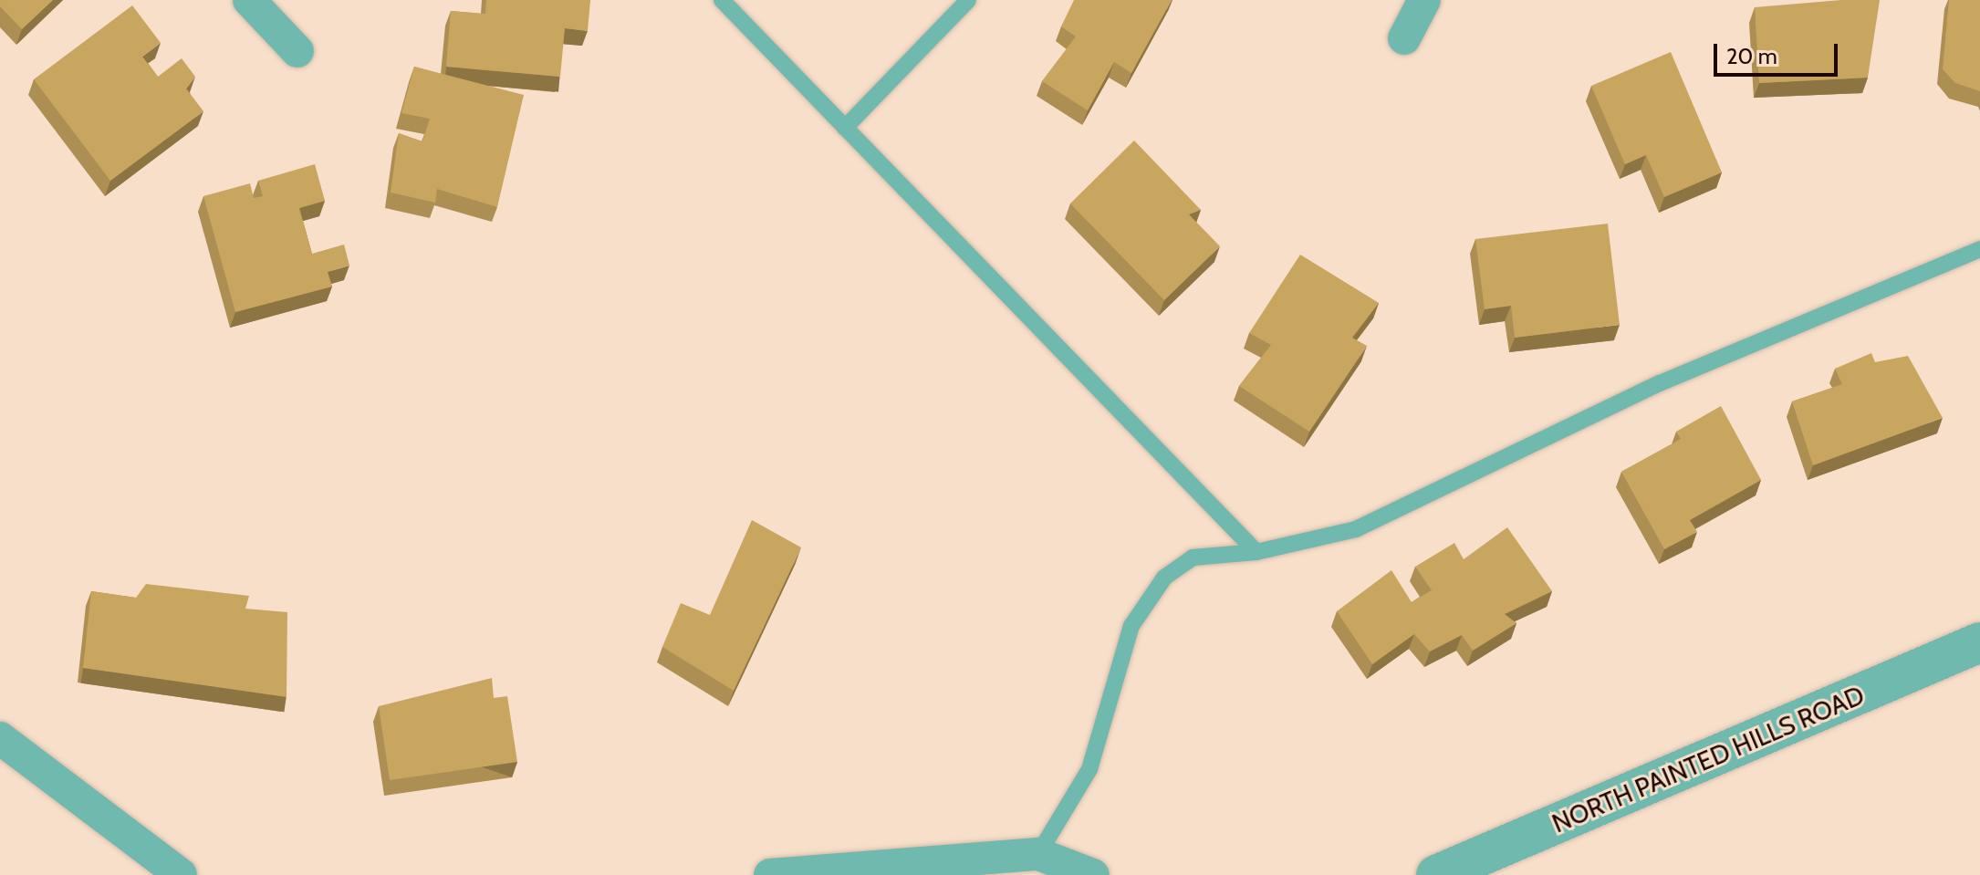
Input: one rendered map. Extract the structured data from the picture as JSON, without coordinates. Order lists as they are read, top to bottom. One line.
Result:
{"streets":{"street":["NORTH PAINTED HILLS ROAD"]},"scale_bar":"20 m"}
